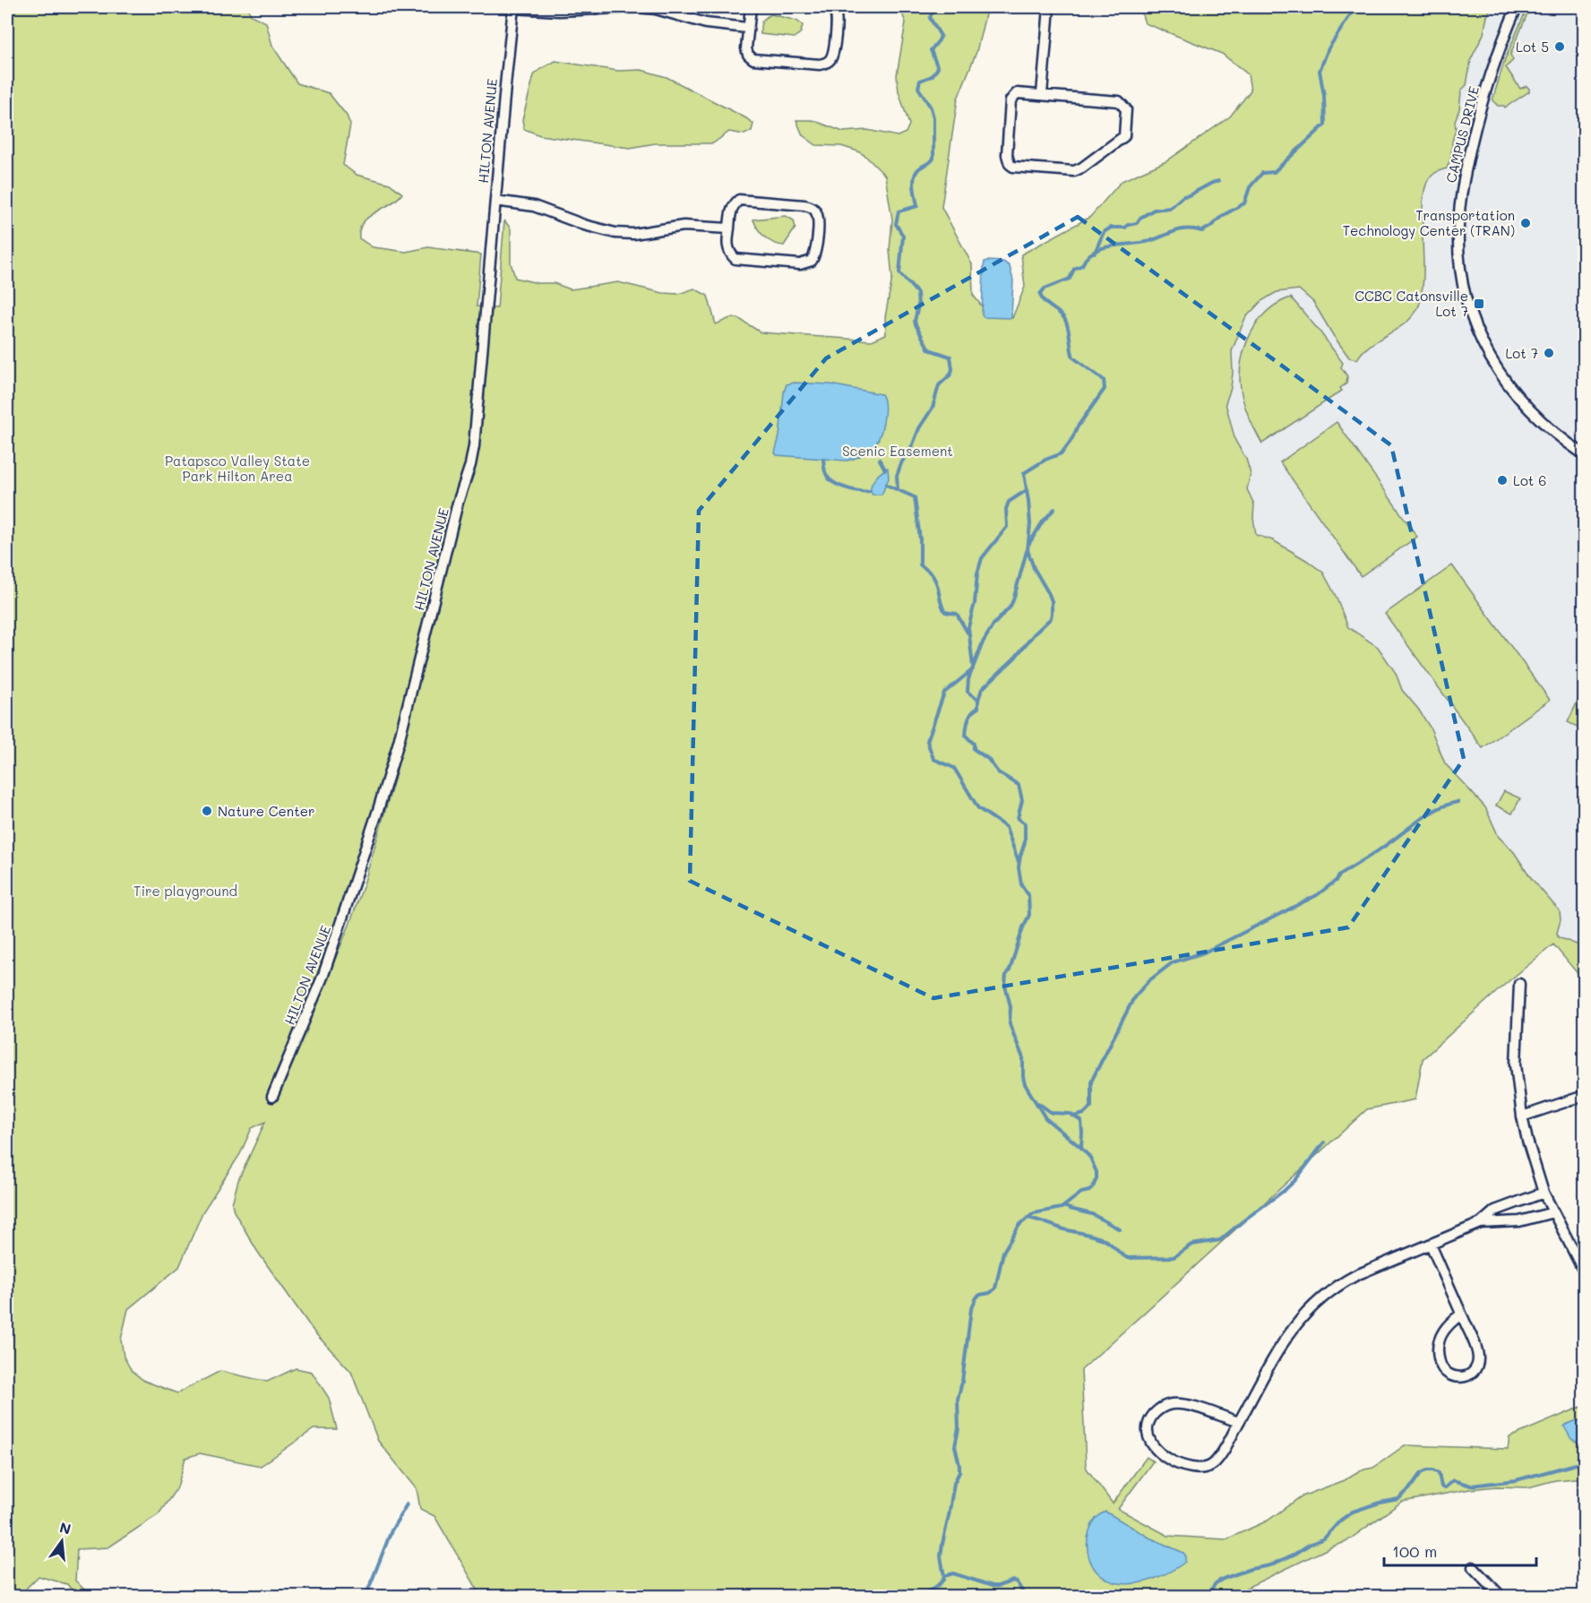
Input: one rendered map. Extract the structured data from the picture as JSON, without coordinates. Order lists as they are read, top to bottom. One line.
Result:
{"streets":{"street":["HILTON AVENUE","CAMPUS DRIVE"]},"parks":["Scenic Easement","Patapsco Valley State Park Hilton Area","Tire playground"],"places":{"other":["Lot 5","Transportation Technology Center (TRAN)","Lot 7","Lot 6","Nature Center"],"transit":["CCBC Catonsville Lot 7"]},"scale_bar":"100 m","north":"top"}
